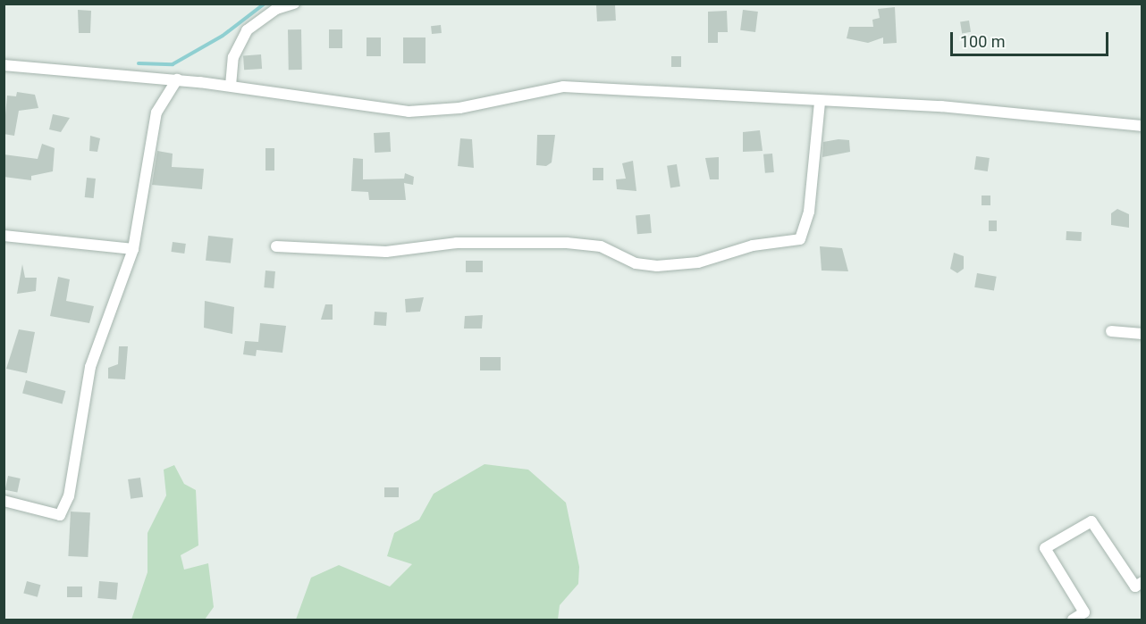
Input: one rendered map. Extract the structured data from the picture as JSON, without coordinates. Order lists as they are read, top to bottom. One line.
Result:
{"scale_bar":"100 m"}
